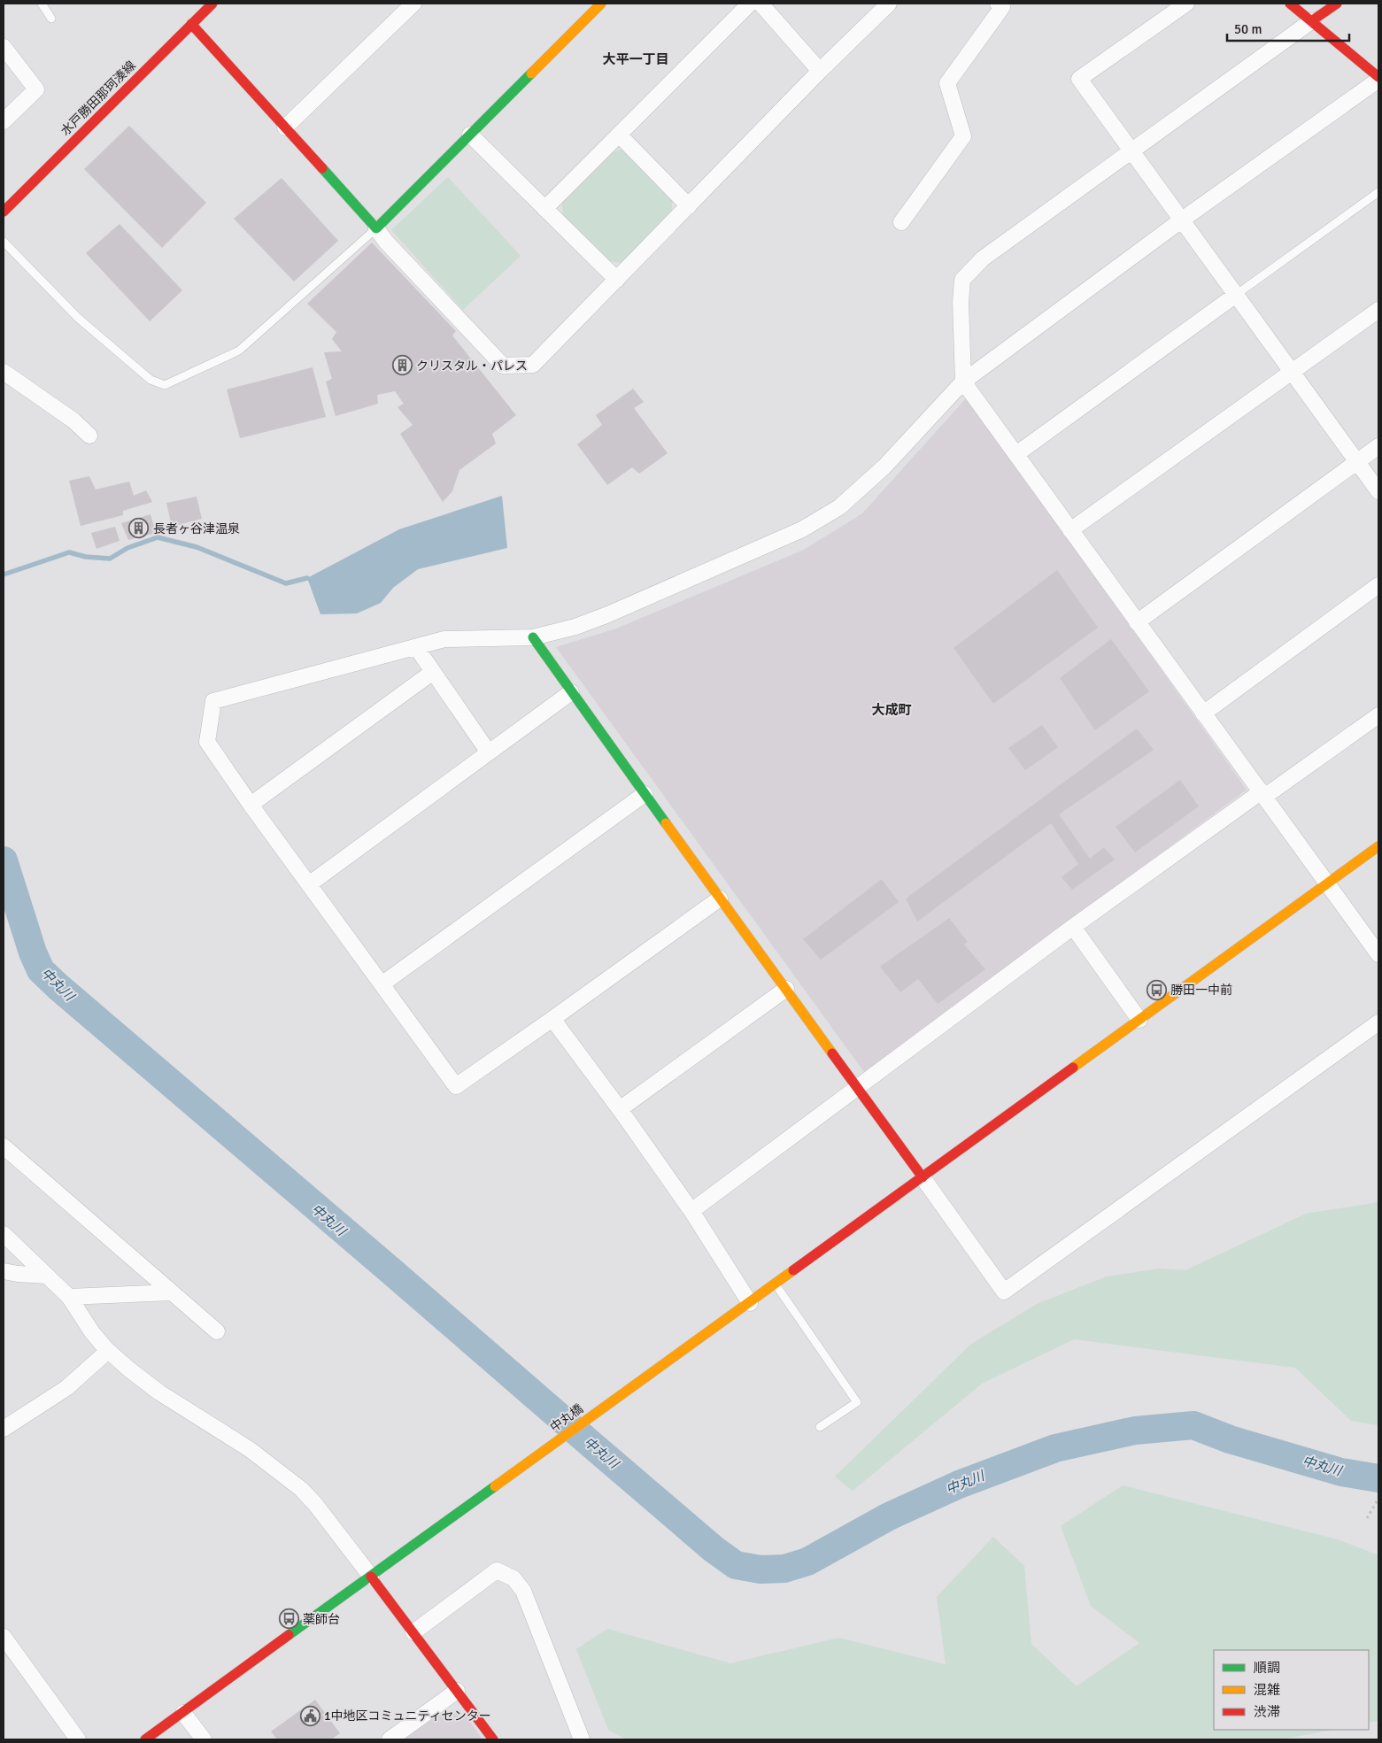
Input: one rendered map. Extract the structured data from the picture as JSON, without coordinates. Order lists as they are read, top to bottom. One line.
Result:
{"streets":{"street":["水戸勝田那珂湊線","中丸橋"]},"districts":["大平一丁目","大成町"],"water":["中丸川"],"places":{"building":["クリスタル・パレス","長者ヶ谷津温泉"],"bus stop":["勝田一中前","薬師台"],"public building":["1中地区コミュニティセンター"]},"legend":["順調","混雑","渋滞"],"scale_bar":"50 m"}
